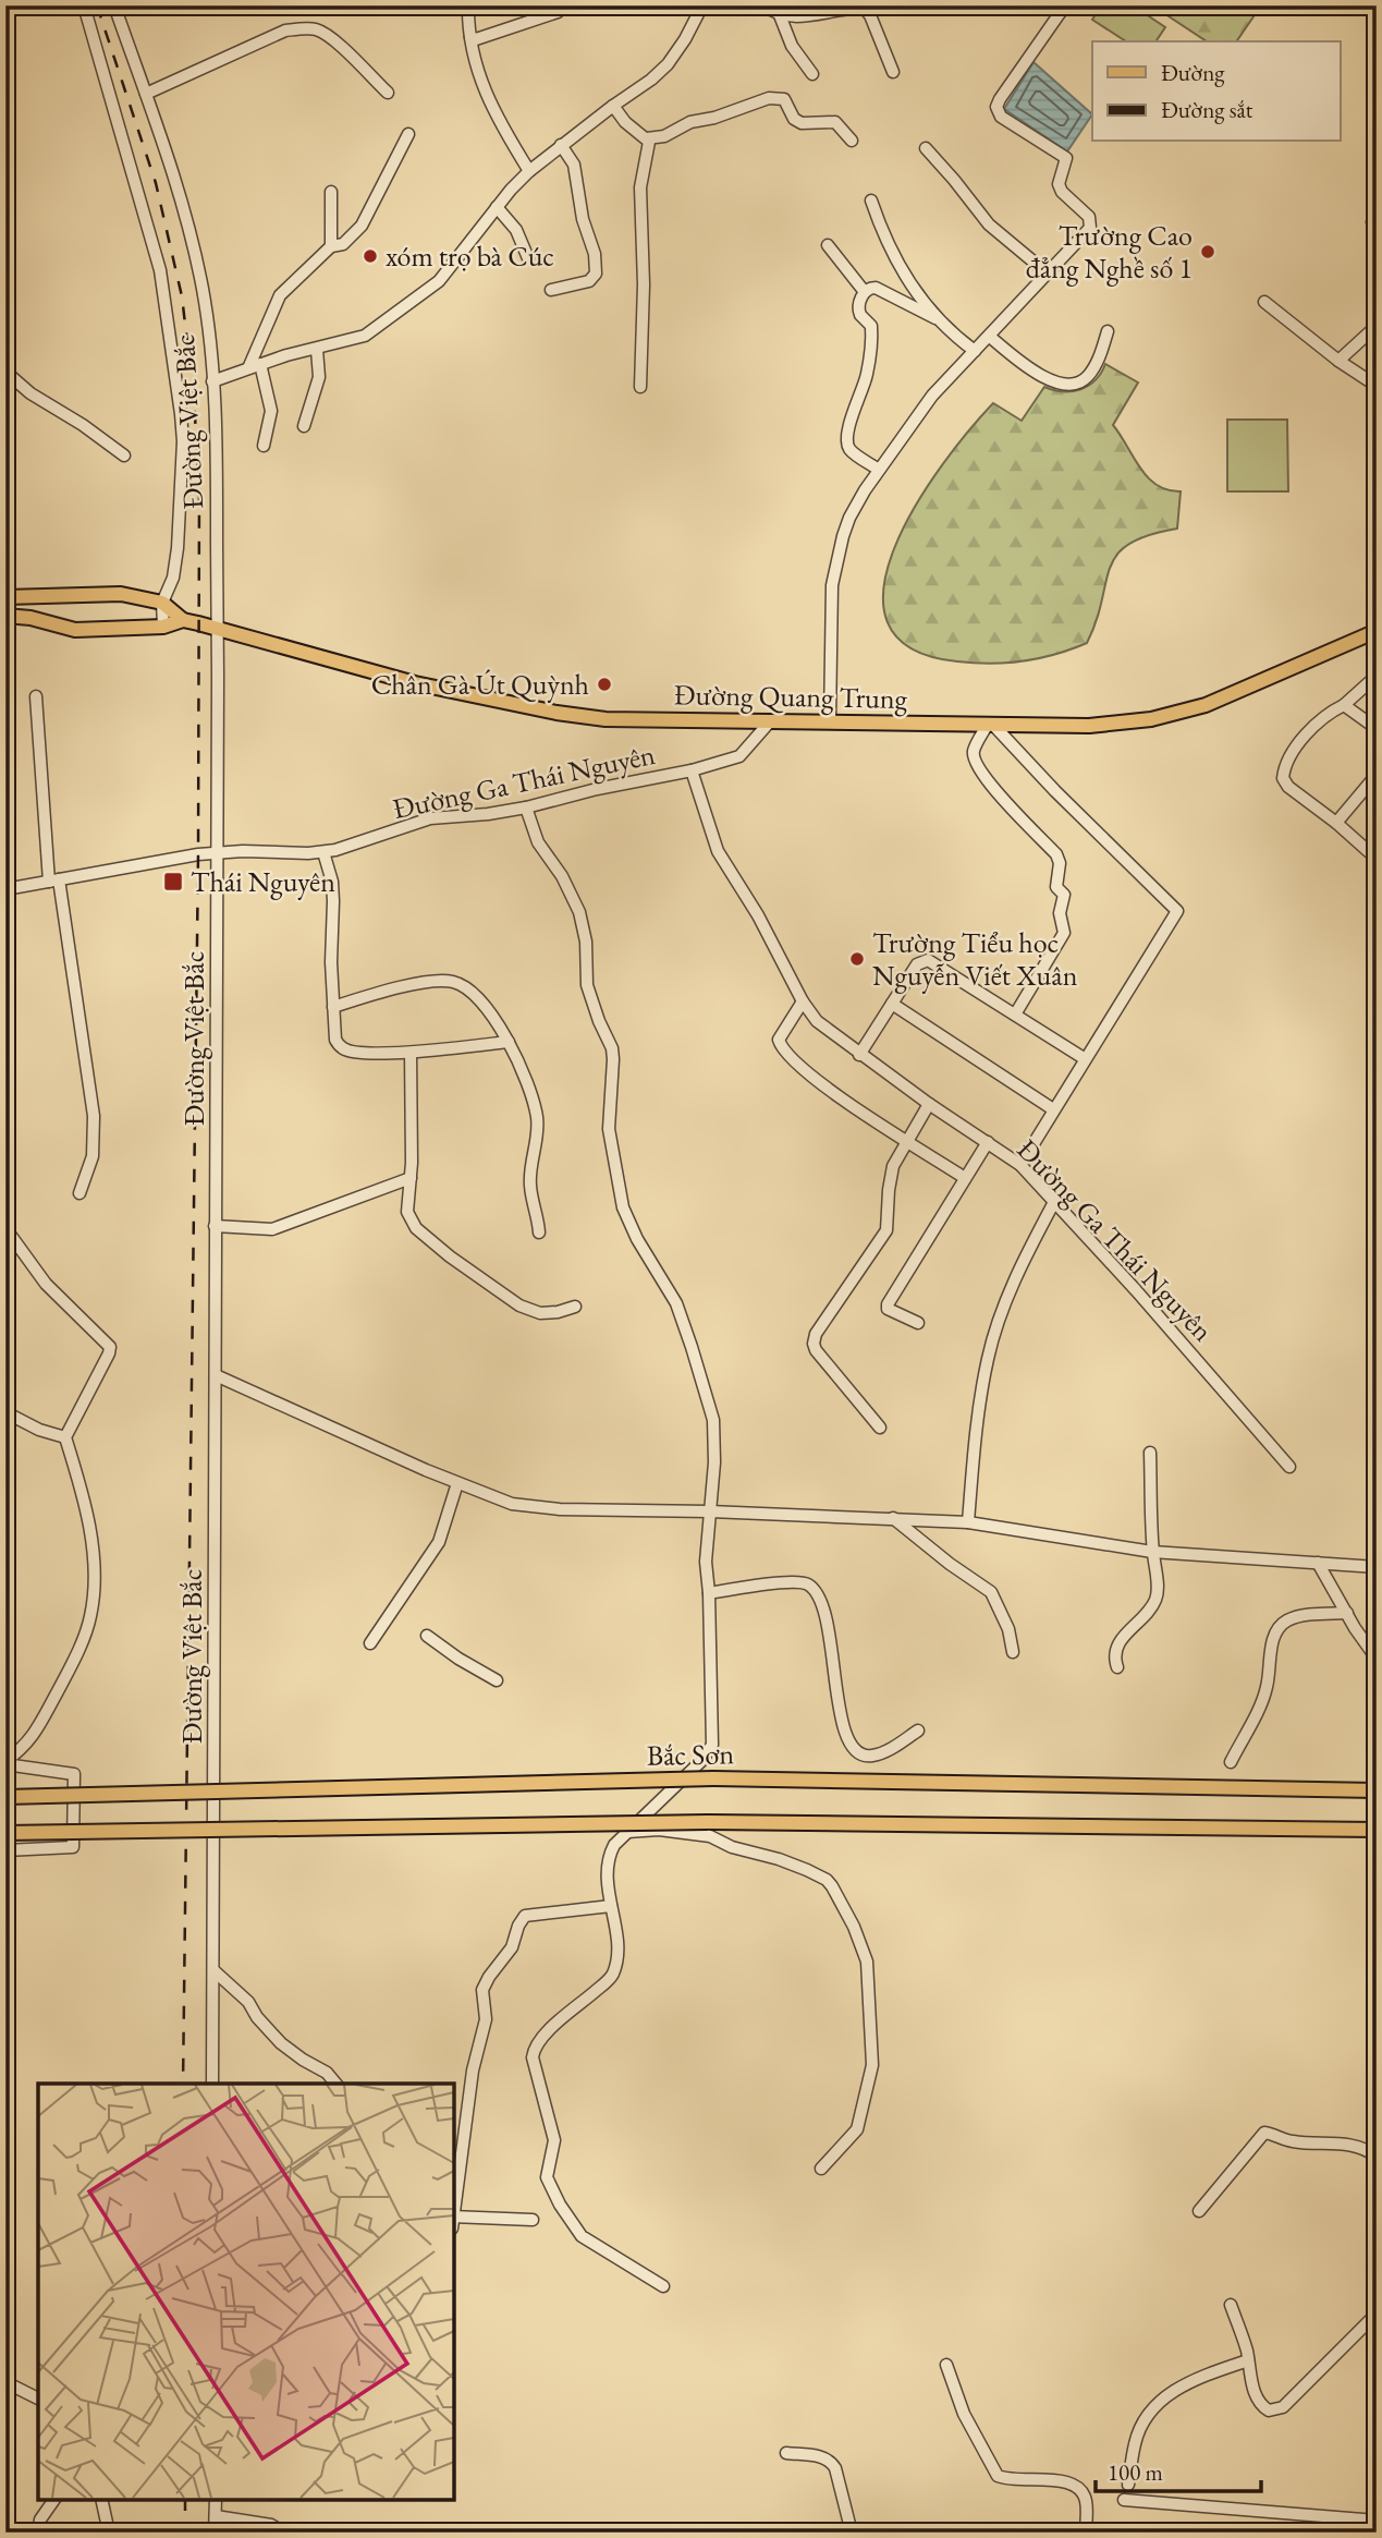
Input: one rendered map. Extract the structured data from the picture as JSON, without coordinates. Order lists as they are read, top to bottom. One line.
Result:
{"streets":{"main road":["Đường Quang Trung","Bắc Sơn"],"street":["Đường Việt Bắc","Đường Ga Thái Nguyên"]},"crossings":[["Đường Việt Bắc","Đường Quang Trung"],["Đường Việt Bắc","Đường Ga Thái Nguyên"],["Đường Quang Trung","Đường Ga Thái Nguyên"]],"places":{"other":["Trường Cao đẳng Nghề số 1","xóm trọ bà Cúc","Chân Gà Út Quỳnh","Trường Tiểu học Nguyễn Viết Xuân"],"transit":["Thái Nguyên"]},"legend":["Đường","Đường sắt"],"scale_bar":"100 m"}
